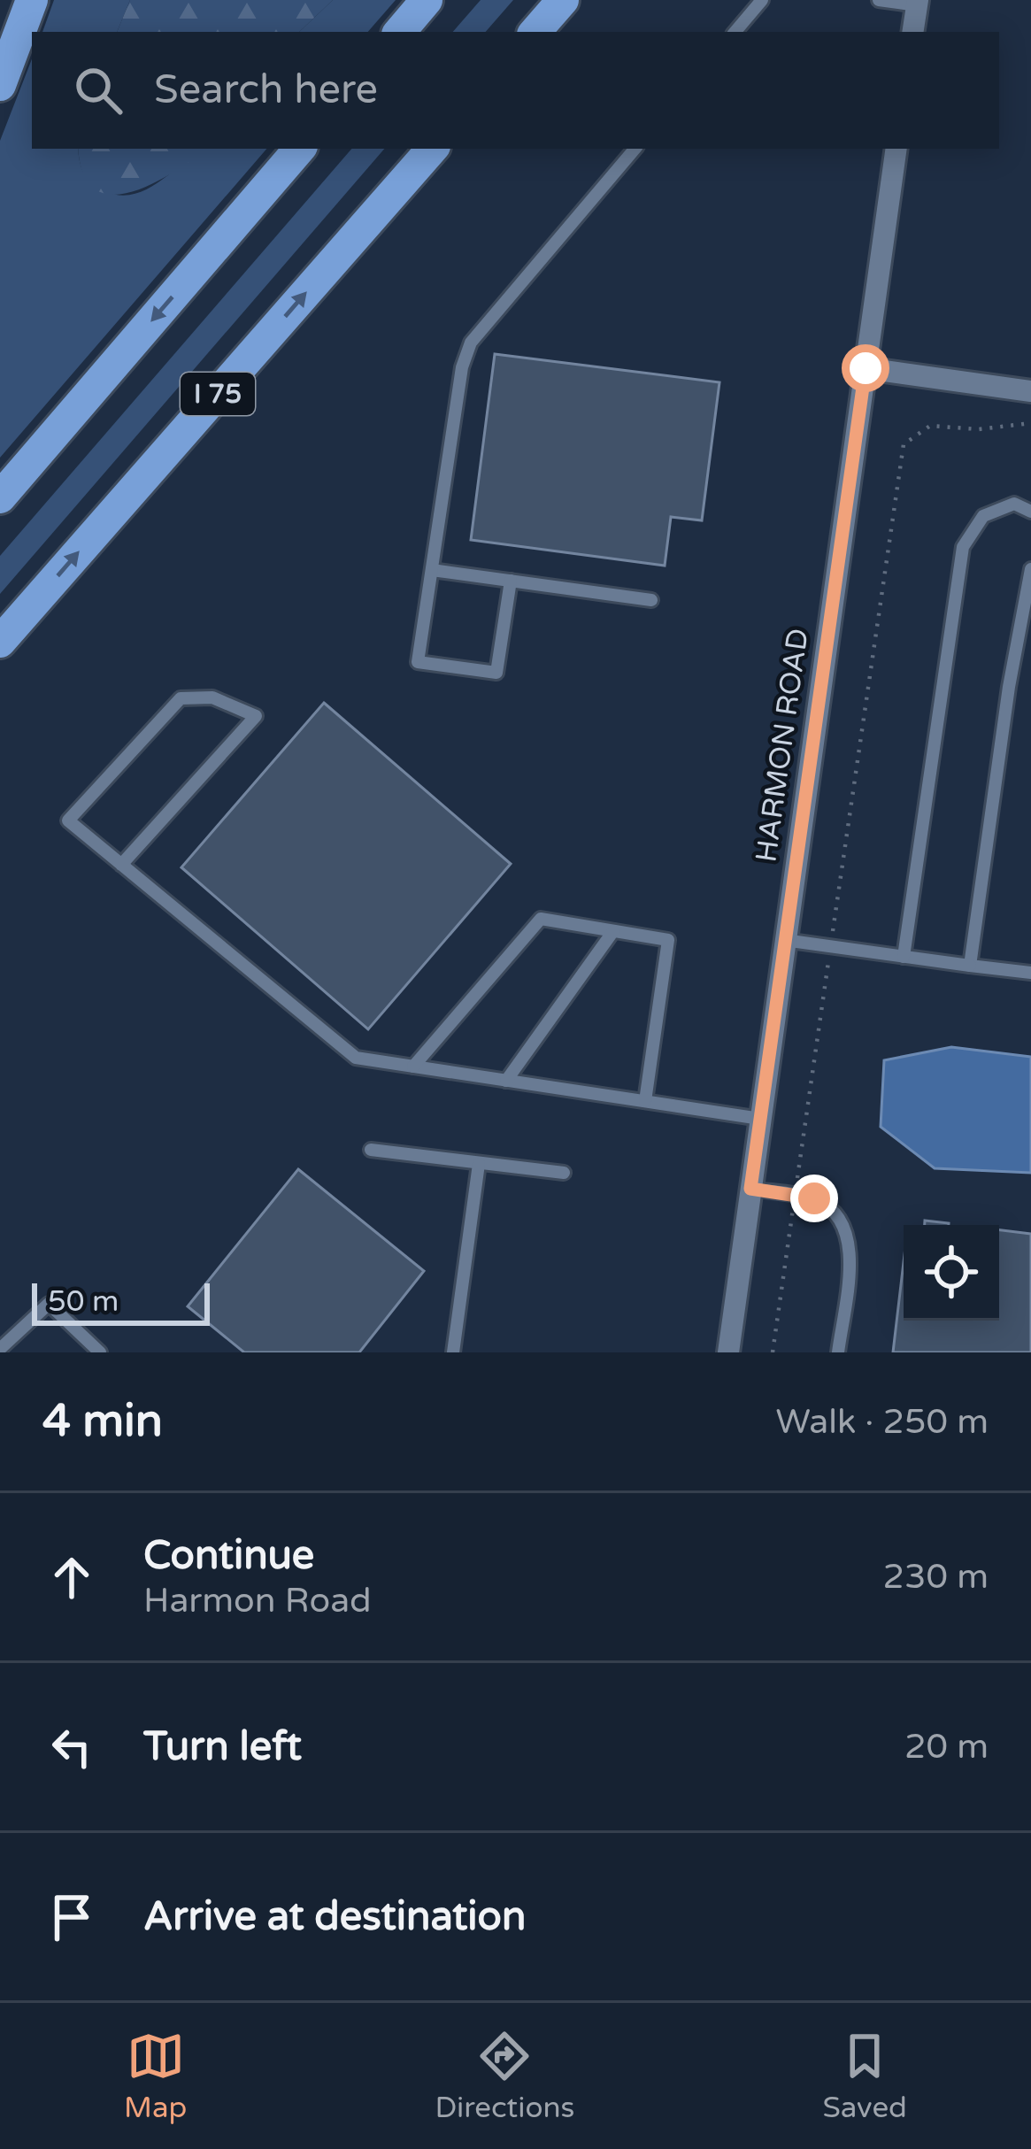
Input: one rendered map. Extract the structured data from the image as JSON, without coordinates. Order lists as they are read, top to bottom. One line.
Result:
{"streets":{"highway":["I 75"],"street":["HARMON ROAD"]},"scale_bar":"50 m","page":{"search":"Search here","scale":"50 m","heading":["4 min","Walk · 250 m"],"list":[["Continue","Harmon Road","230 m"],["Turn left","20 m"],"Arrive at destination"],"nav":["Map","Directions","Saved"]}}
